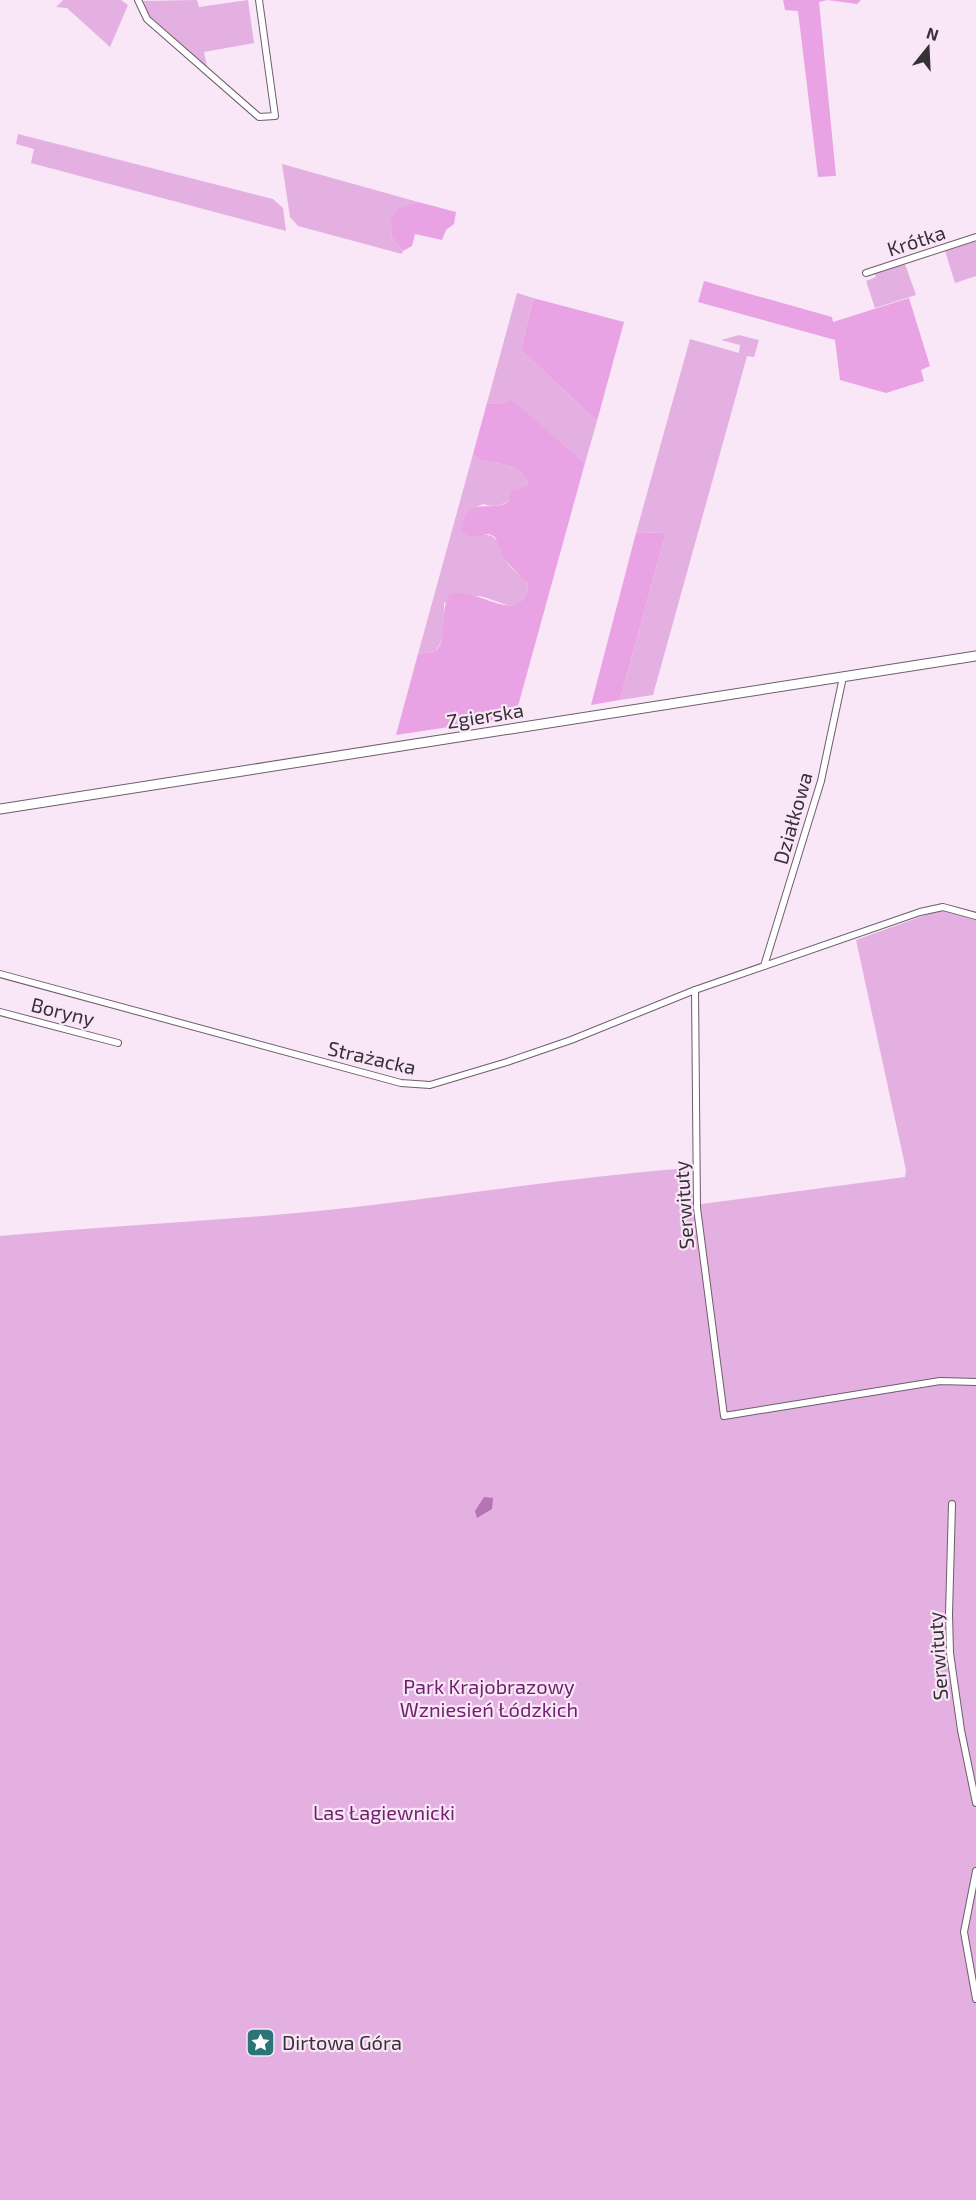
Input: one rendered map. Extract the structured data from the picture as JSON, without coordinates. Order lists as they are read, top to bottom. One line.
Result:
{"streets":{"main road":["Zgierska"],"street":["Krótka","Działkowa","Boryny","Strażacka","Serwituty"]},"crossings":[["Zgierska","Działkowa"],["Działkowa","Strażacka"],["Strażacka","Serwituty"]],"parks":["Park Krajobrazowy Wzniesień Łódzkich","Las Łagiewnicki"],"places":{"place":["Dirtowa Góra"]},"north":"top"}
